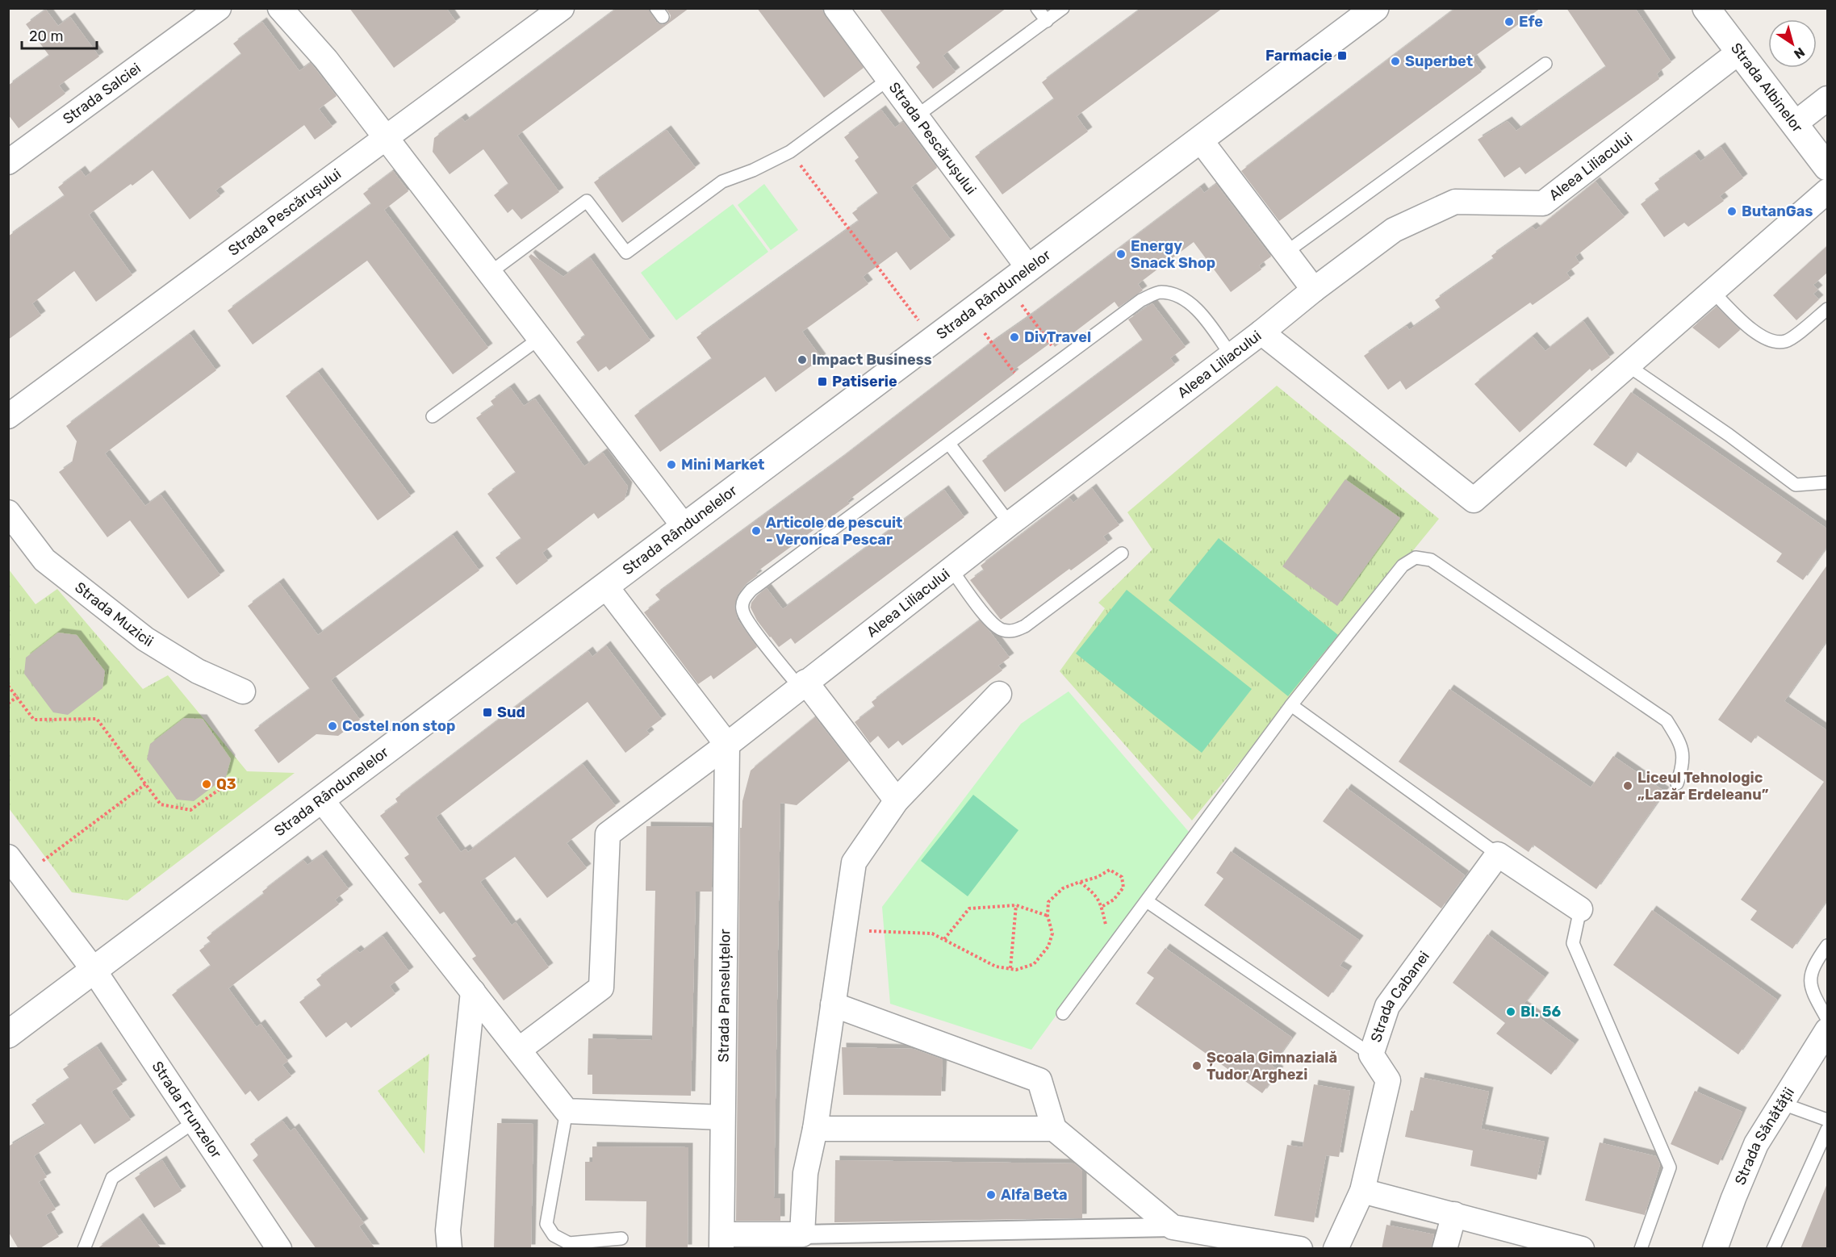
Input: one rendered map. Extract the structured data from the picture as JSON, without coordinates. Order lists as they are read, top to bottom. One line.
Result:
{"streets":{"street":["Strada Albinelor","Strada Salciei","Strada Pescărușului","Aleea Liliacului","Strada Rândunelelor","Strada Muzicii","Strada Panseluțelor","Strada Cabanei","Strada Frunzelor","Strada Sănătății"]},"crossings":[["Strada Albinelor","Aleea Liliacului"],["Strada Pescărușului","Strada Rândunelelor"],["Aleea Liliacului","Strada Panseluțelor"],["Strada Rândunelelor","Strada Frunzelor"]],"places":{"other":["Efe","Superbet","ButanGas","Energy Snack Shop","DivTravel","Impact Business","Mini Market","Articole de pescuit - Veronica Pescar","Costel non stop","Q3","Liceul Tehnologic „Lazăr Erdeleanu”","Bl. 56","Școala Gimnazială Tudor Arghezi","Alfa Beta"],"transit":["Farmacie","Patiserie","Sud"]},"scale_bar":"20 m","north":"bottom right"}
